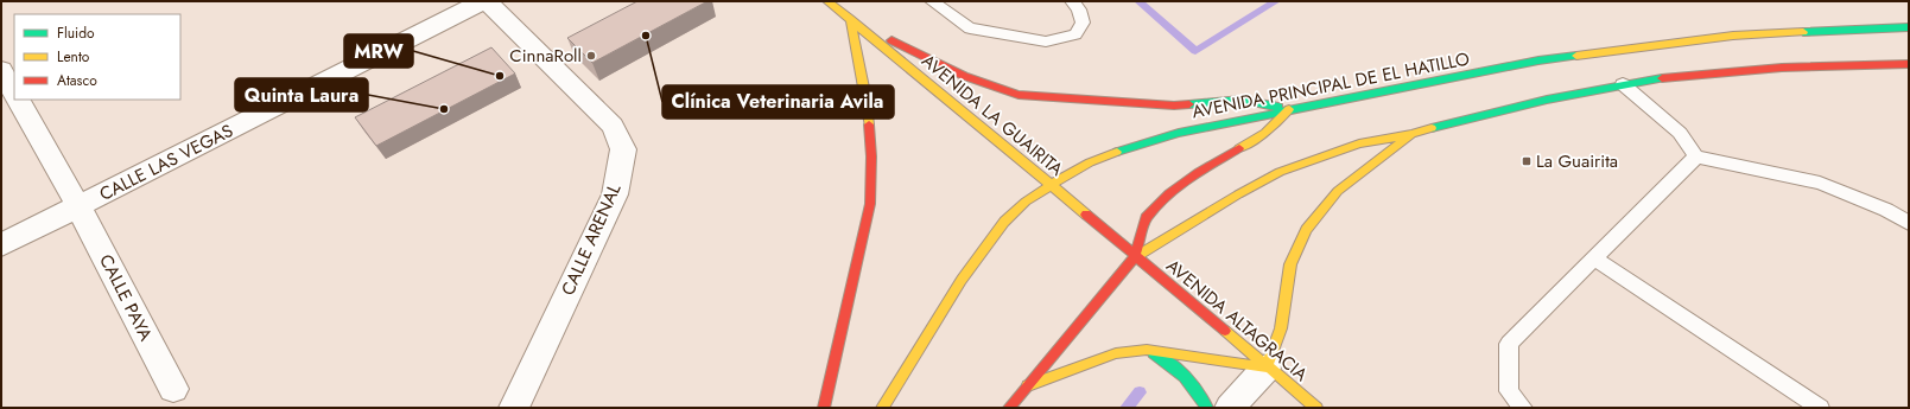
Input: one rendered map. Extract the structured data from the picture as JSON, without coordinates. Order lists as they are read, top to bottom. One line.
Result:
{"streets":{"main road":["AVENIDA PRINCIPAL DE EL HATILLO","AVENIDA LA GUAIRITA","AVENIDA ALTAGRACIA"],"street":["CALLE LAS VEGAS","CALLE ARENAL","CALLE PAYA"]},"crossings":[["AVENIDA PRINCIPAL DE EL HATILLO","AVENIDA LA GUAIRITA"],["AVENIDA LA GUAIRITA","AVENIDA ALTAGRACIA"],["CALLE LAS VEGAS","CALLE ARENAL"],["CALLE LAS VEGAS","CALLE PAYA"]],"places":{"other":["Clínica Veterinaria Avila","CinnaRoll","MRW","Quinta Laura"],"transit":["La Guairita"]},"legend":["Fluido","Lento","Atasco"]}
